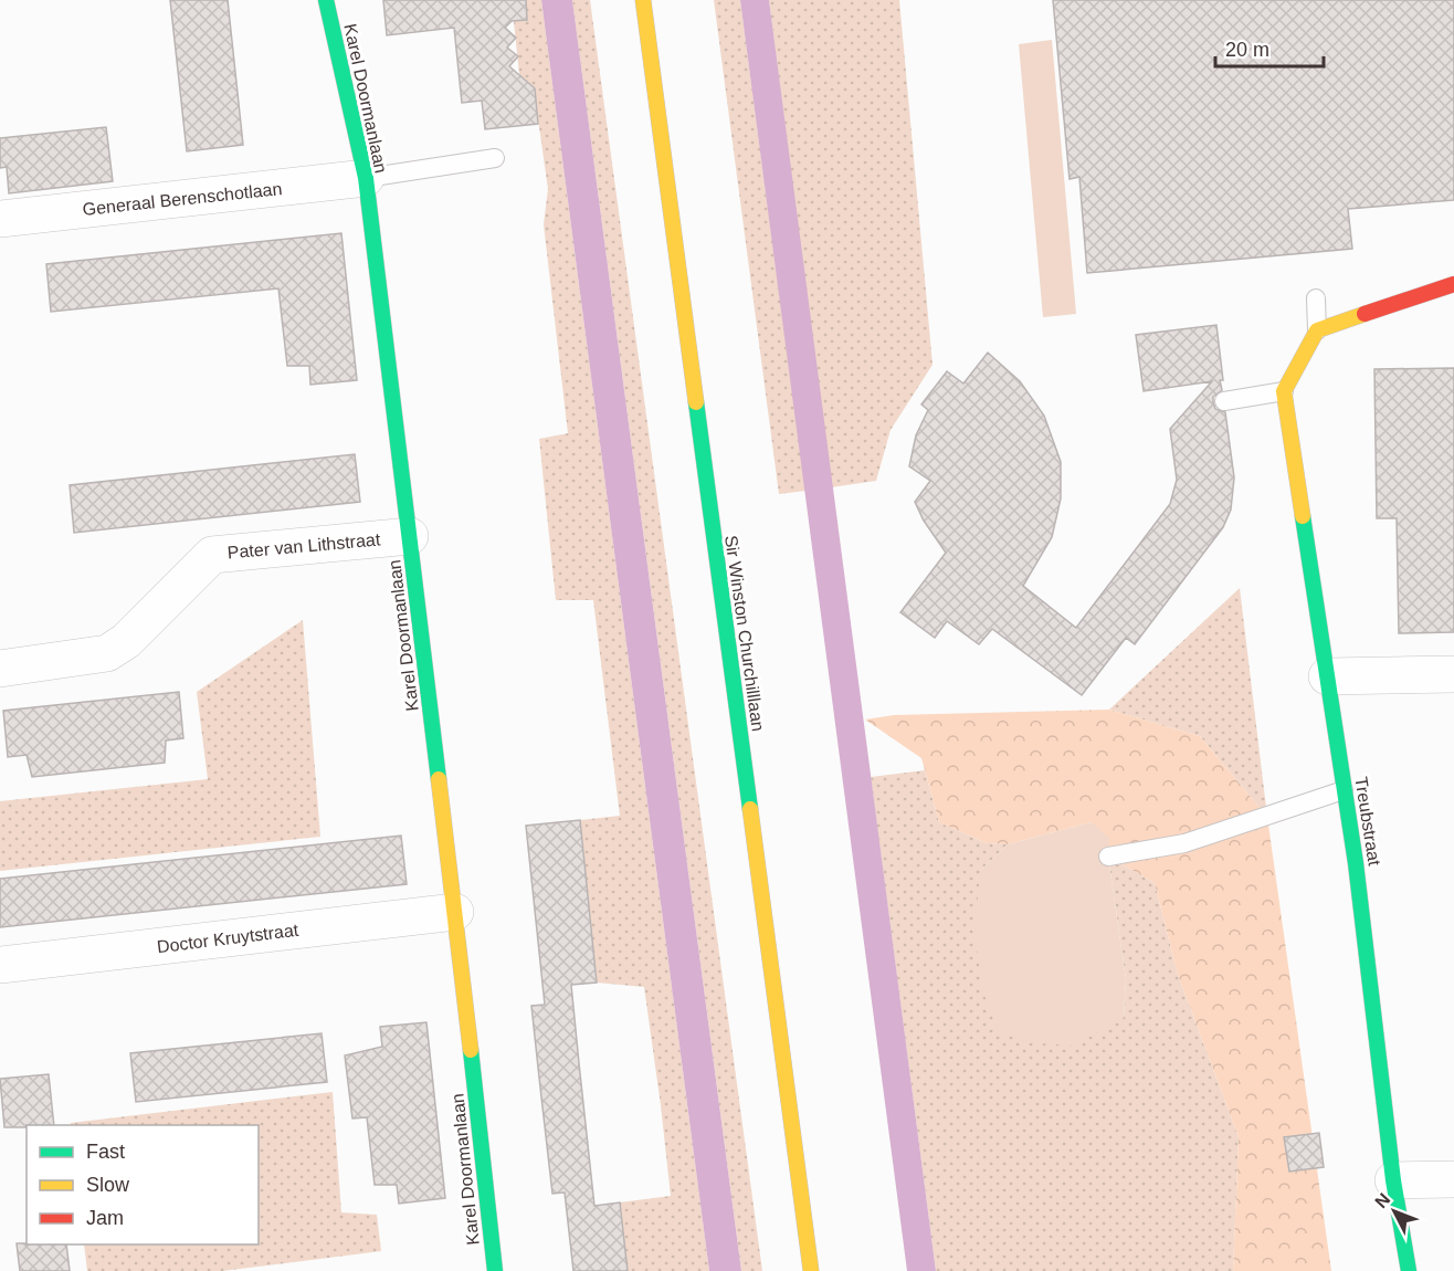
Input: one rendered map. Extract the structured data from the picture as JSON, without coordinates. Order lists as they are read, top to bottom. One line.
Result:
{"streets":{"street":["Karel Doormanlaan","Generaal Berenschotlaan","Pater van Lithstraat","Sir Winston Churchilllaan","Treubstraat","Doctor Kruytstraat"]},"crossings":[["Karel Doormanlaan","Generaal Berenschotlaan"],["Karel Doormanlaan","Pater van Lithstraat"],["Karel Doormanlaan","Doctor Kruytstraat"]],"legend":["Fast","Slow","Jam"],"scale_bar":"20 m","north":"top left"}
